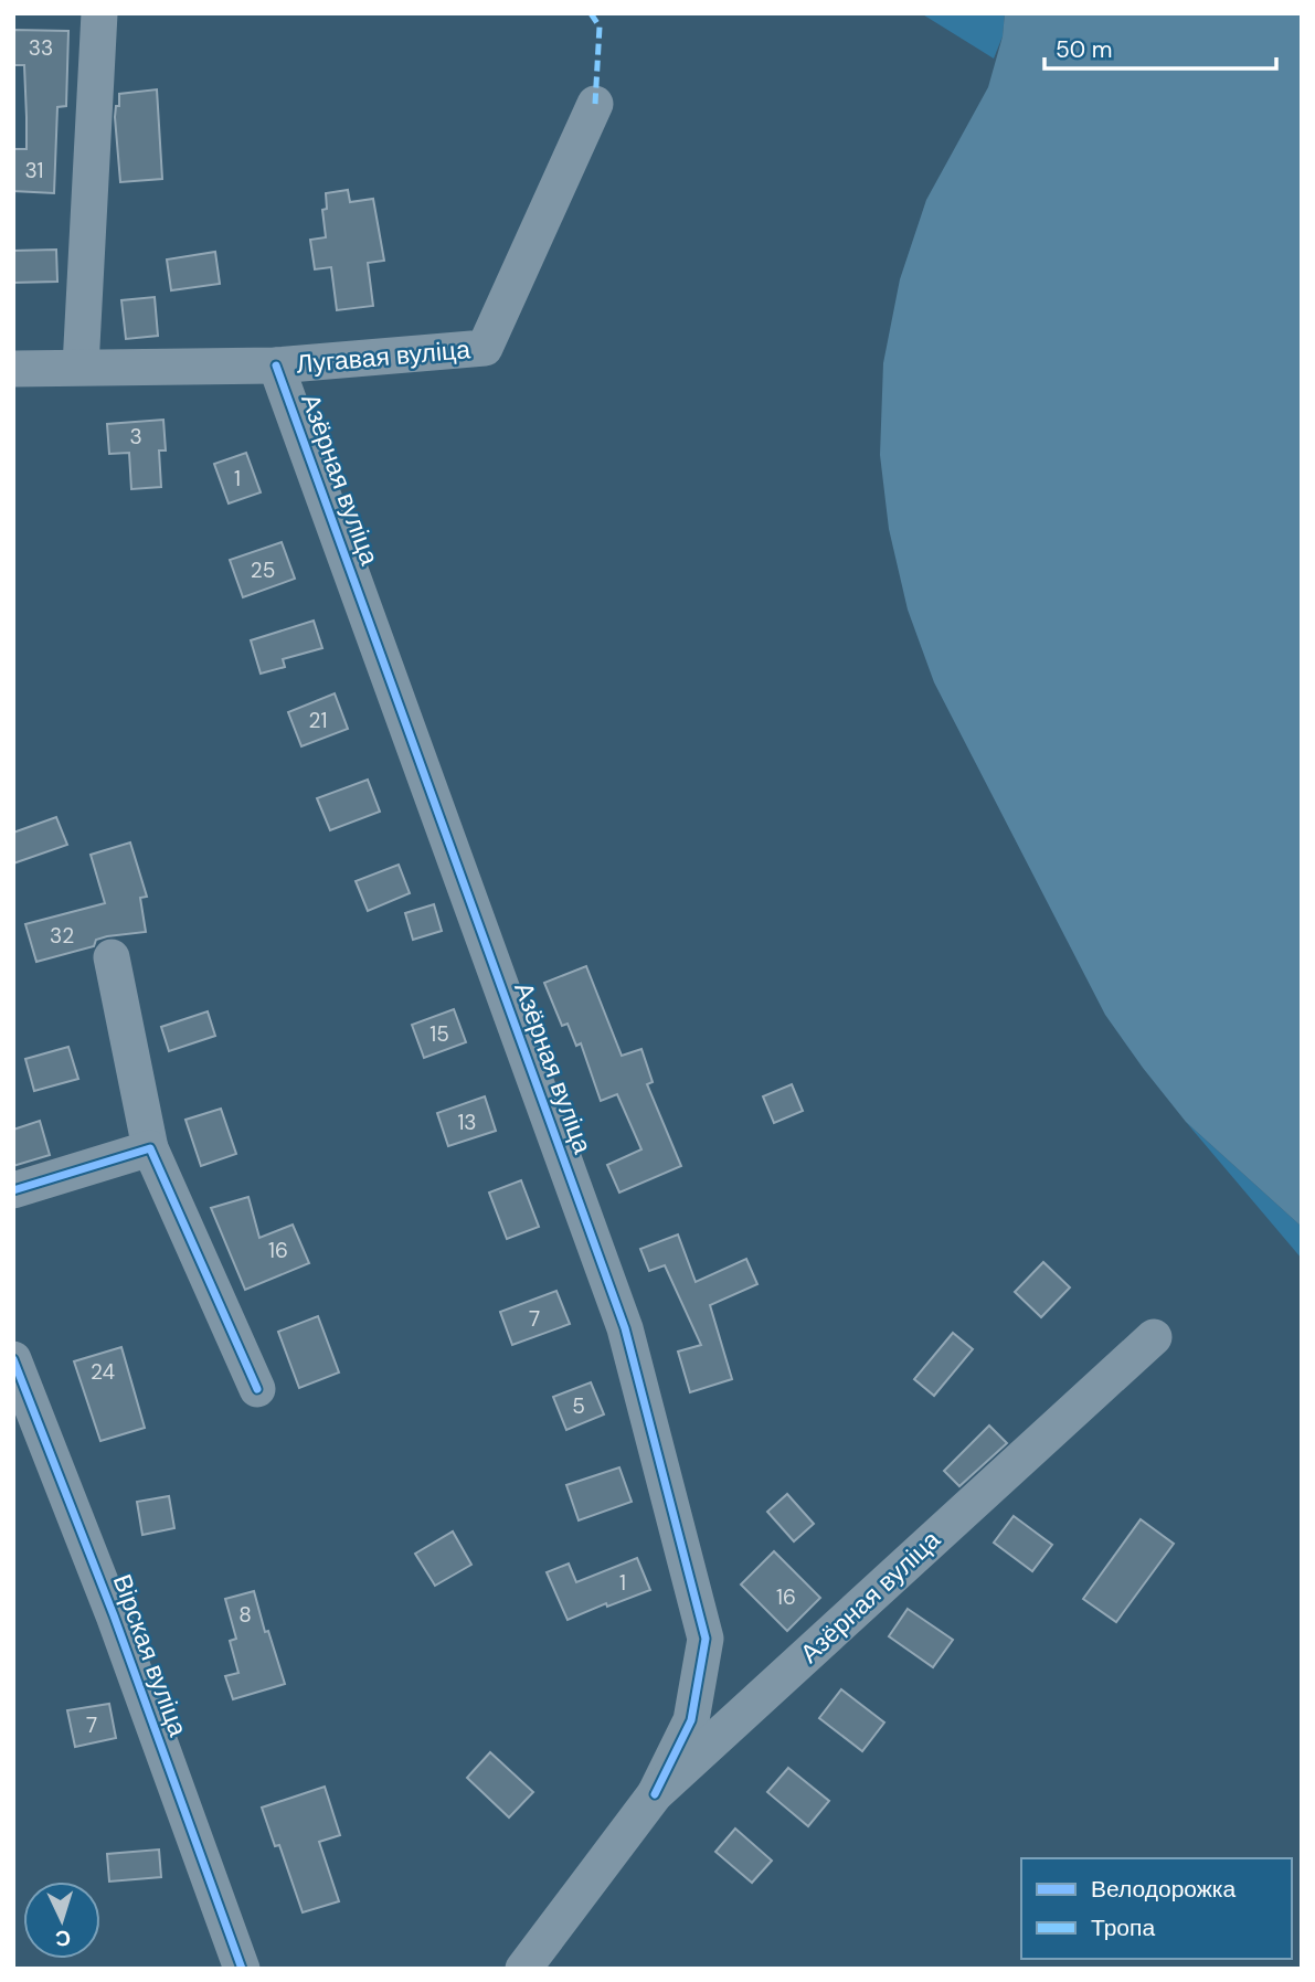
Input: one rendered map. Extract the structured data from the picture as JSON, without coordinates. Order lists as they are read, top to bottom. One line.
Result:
{"streets":{"street":["Лугавая вуліца","Азёрная вуліца","Вірская вуліца"]},"crossings":[["Лугавая вуліца","Азёрная вуліца"]],"house_numbers":["33","31","3","1","25","21","32","15","13","16","7","24","5","1","16","8","7"],"legend":["Велодорожка","Тропа"],"scale_bar":"50 m","north":"bottom"}
